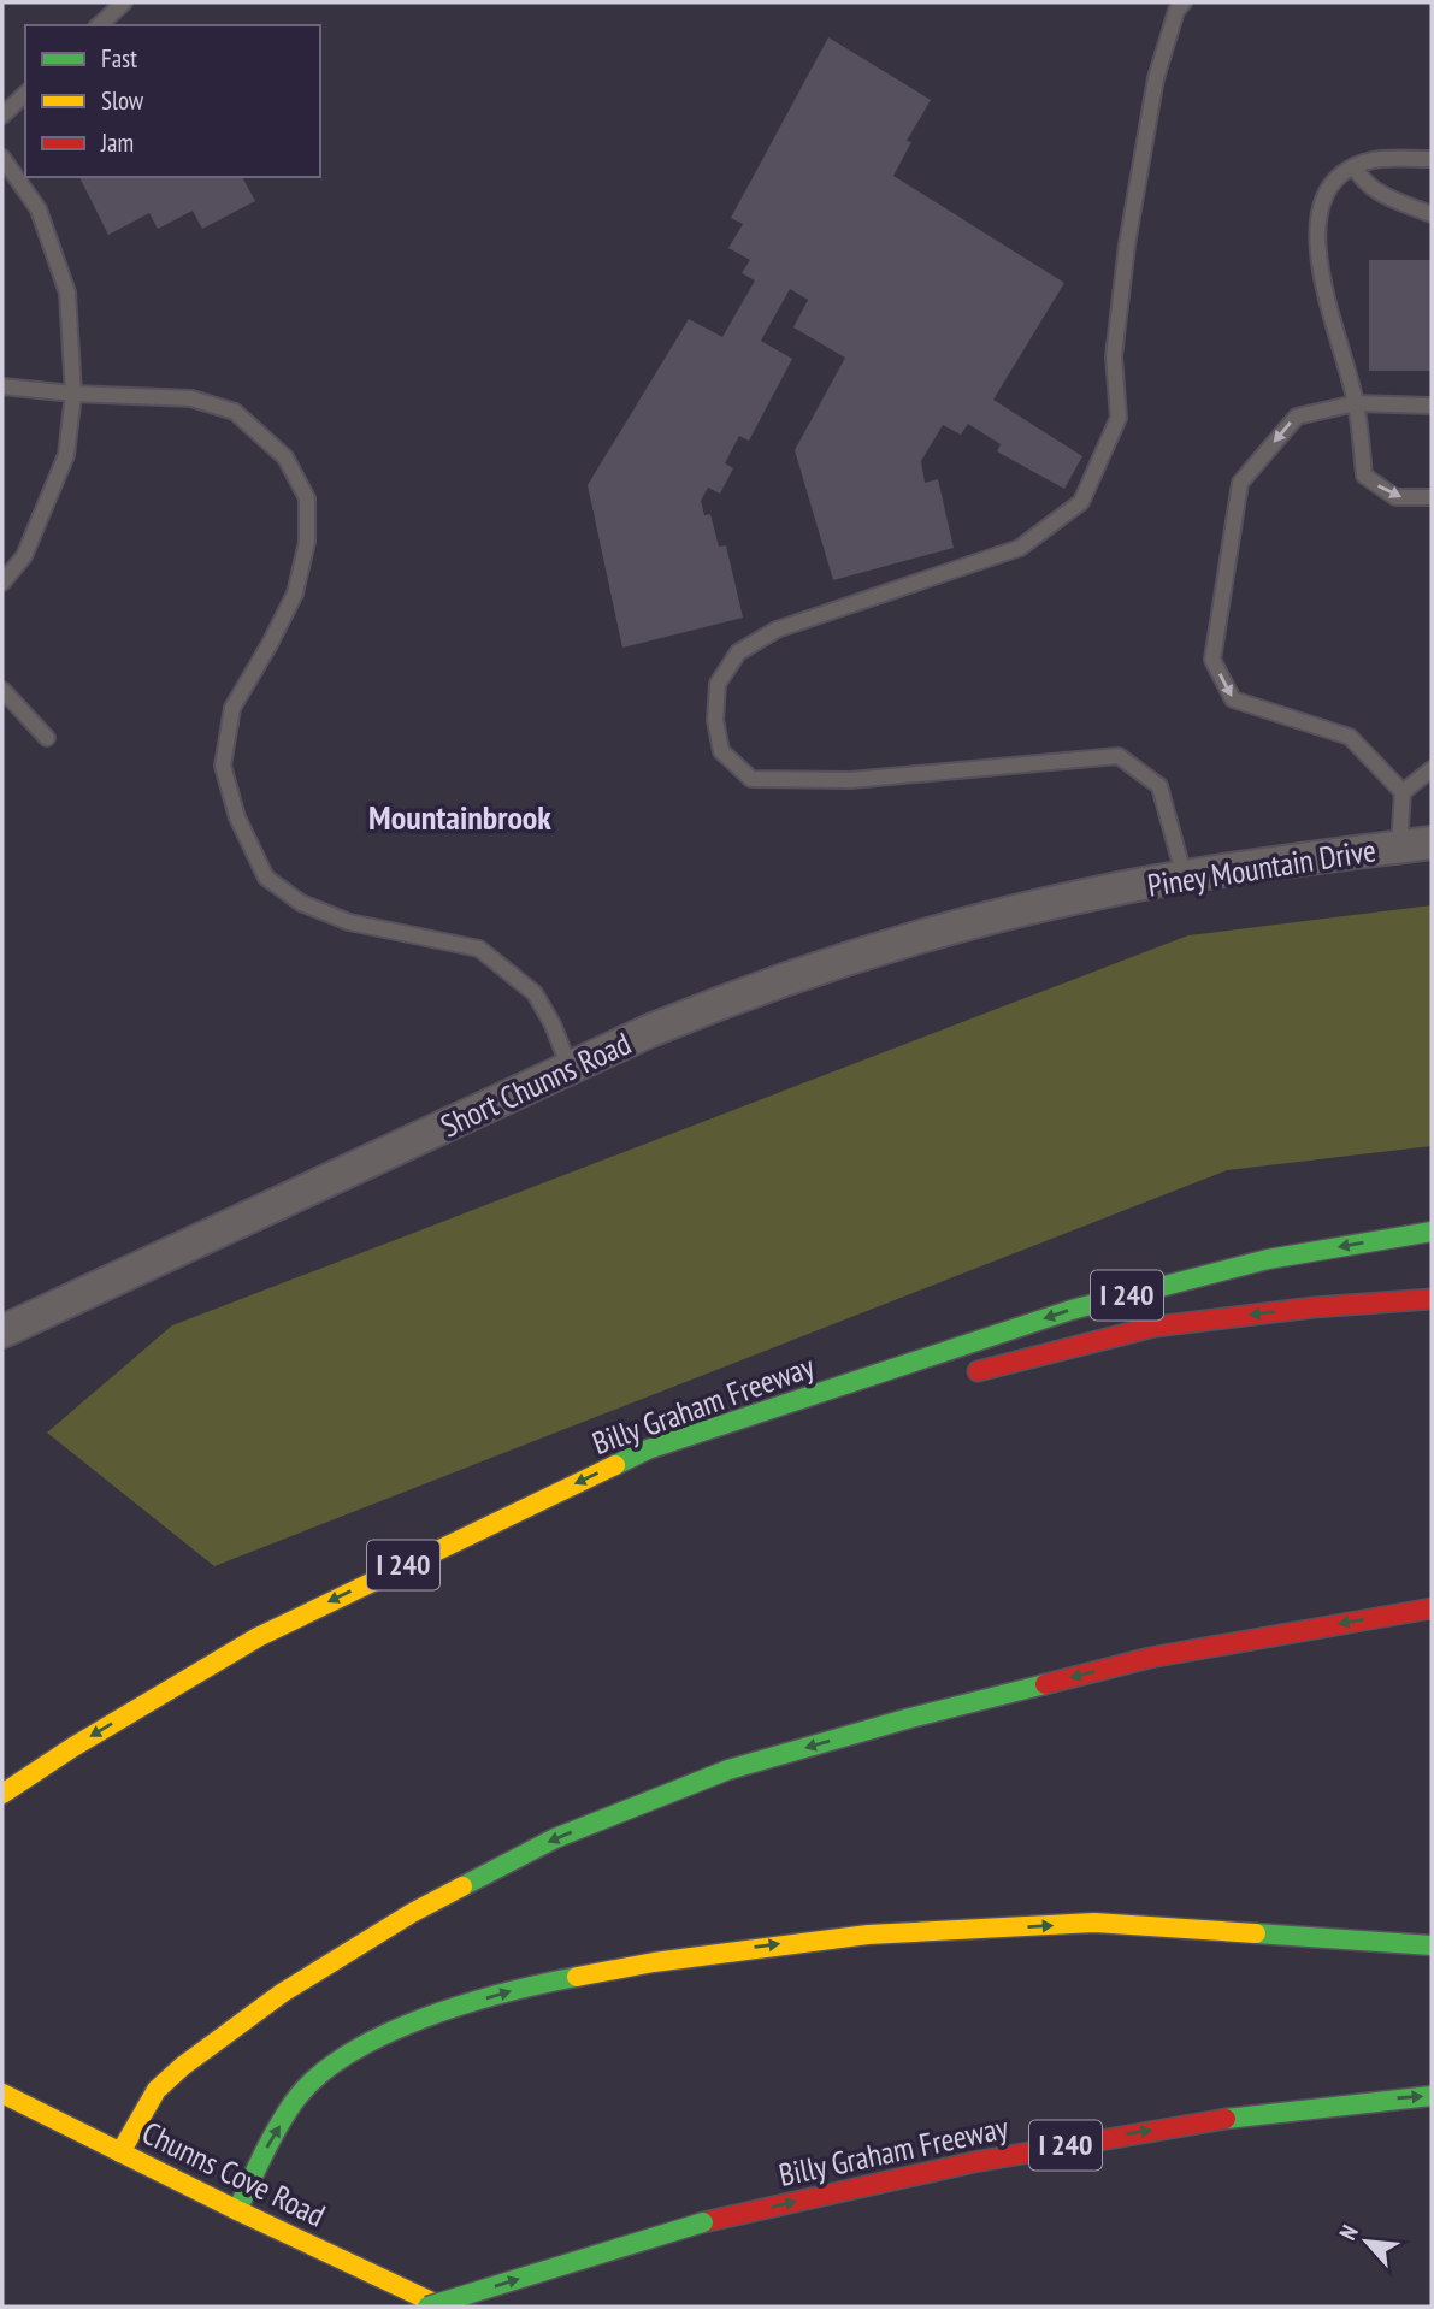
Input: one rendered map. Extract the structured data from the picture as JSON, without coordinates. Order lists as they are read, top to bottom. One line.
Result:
{"streets":{"main road":["I 240","Billy Graham Freeway","Chunns Cove Road"],"street":["Piney Mountain Drive","Short Chunns Road"]},"crossings":[["Piney Mountain Drive","Short Chunns Road"]],"districts":["Mountainbrook"],"legend":["Fast","Slow","Jam"],"north":"top left"}
